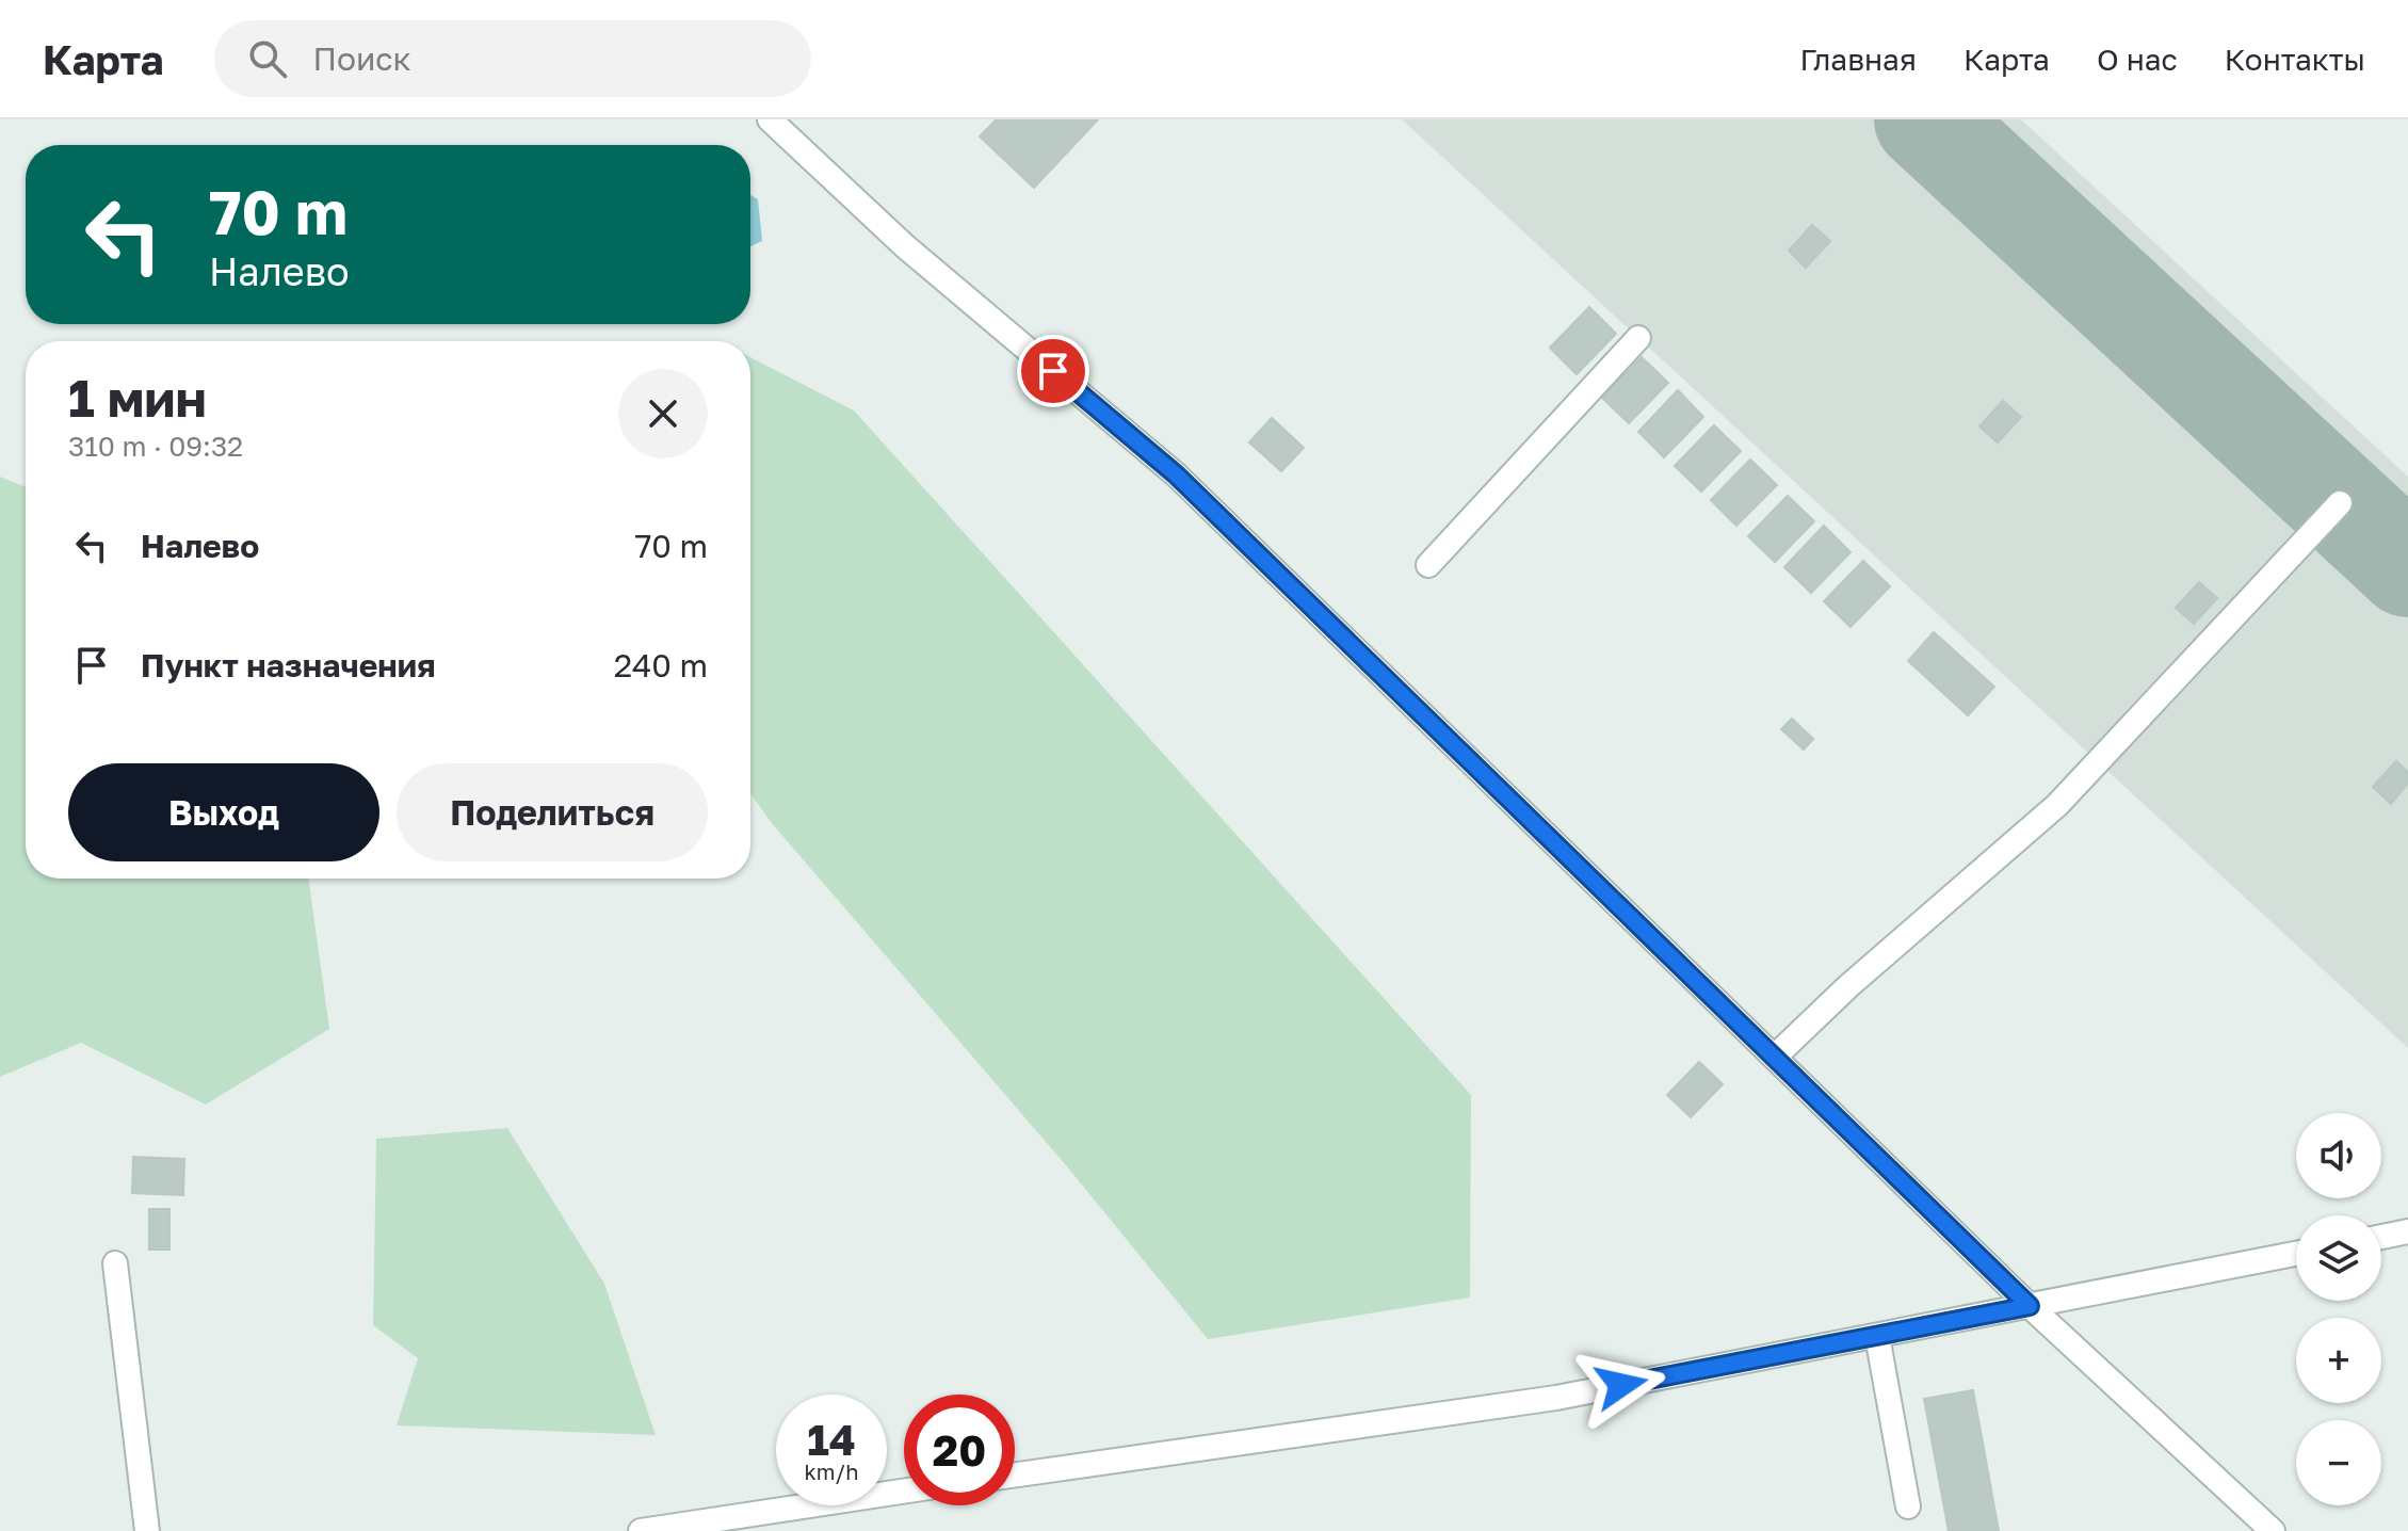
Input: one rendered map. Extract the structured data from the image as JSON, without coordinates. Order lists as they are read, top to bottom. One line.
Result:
{"page":{"header":"Карта","search":"Поиск","nav":["Главная","Карта","О нас","Контакты"],"turn":["70 m","Налево"],"heading":["1 мин","310 m · 09:32"],"list":[{"name":"Налево","value":"70 m"},{"name":"Пункт назначения","value":"240 m"}],"buttons":["Выход","Поделиться"],"map_buttons":["+","−"],"speed":"14 km/h","limit":"20"}}
